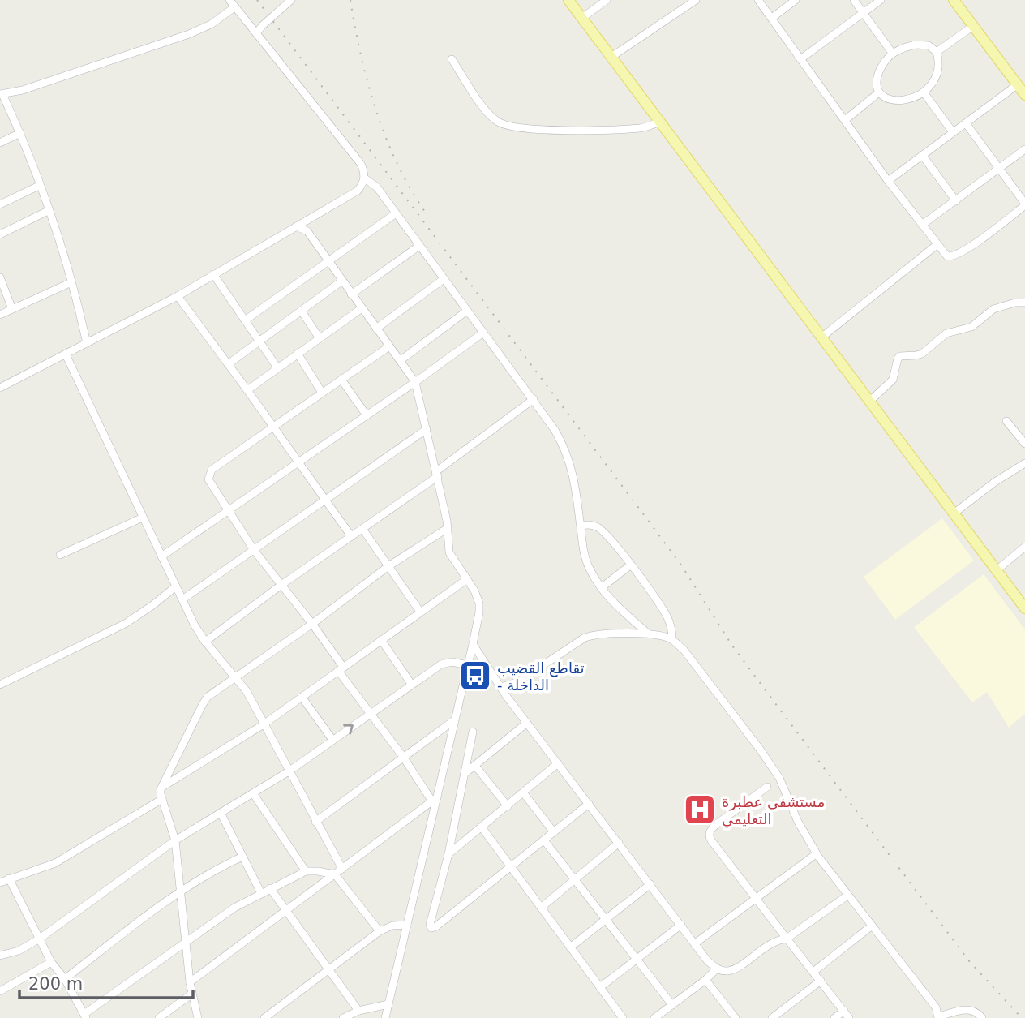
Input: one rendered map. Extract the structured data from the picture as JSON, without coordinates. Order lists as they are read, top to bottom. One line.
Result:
{"places":{"bus stop":["تقاطع القضيب - الداخلة"],"hospital":["مستشفى عطبرة التعليمي"]},"scale_bar":"200 m"}
